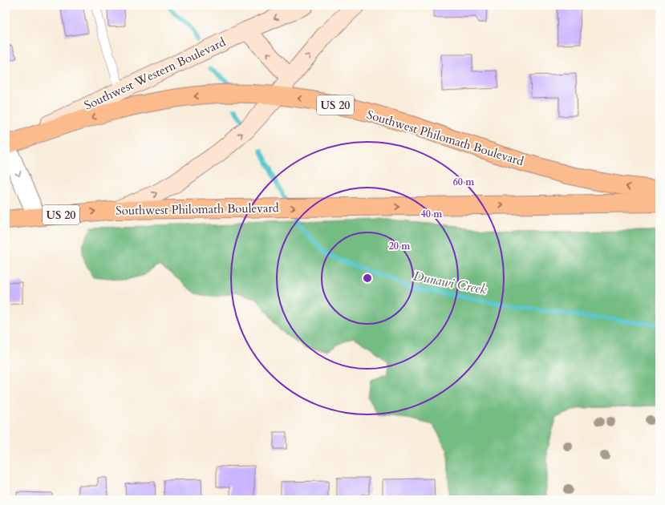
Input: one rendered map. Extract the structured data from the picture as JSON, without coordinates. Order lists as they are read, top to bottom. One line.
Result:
{"streets":{"highway":["US 20","Southwest Philomath Boulevard"],"main road":["Southwest Western Boulevard"]},"crossings":[["Southwest Western Boulevard","Southwest Philomath Boulevard"]],"water":["Dunawi Creek"],"rings":["60 m","40 m","20 m"]}
